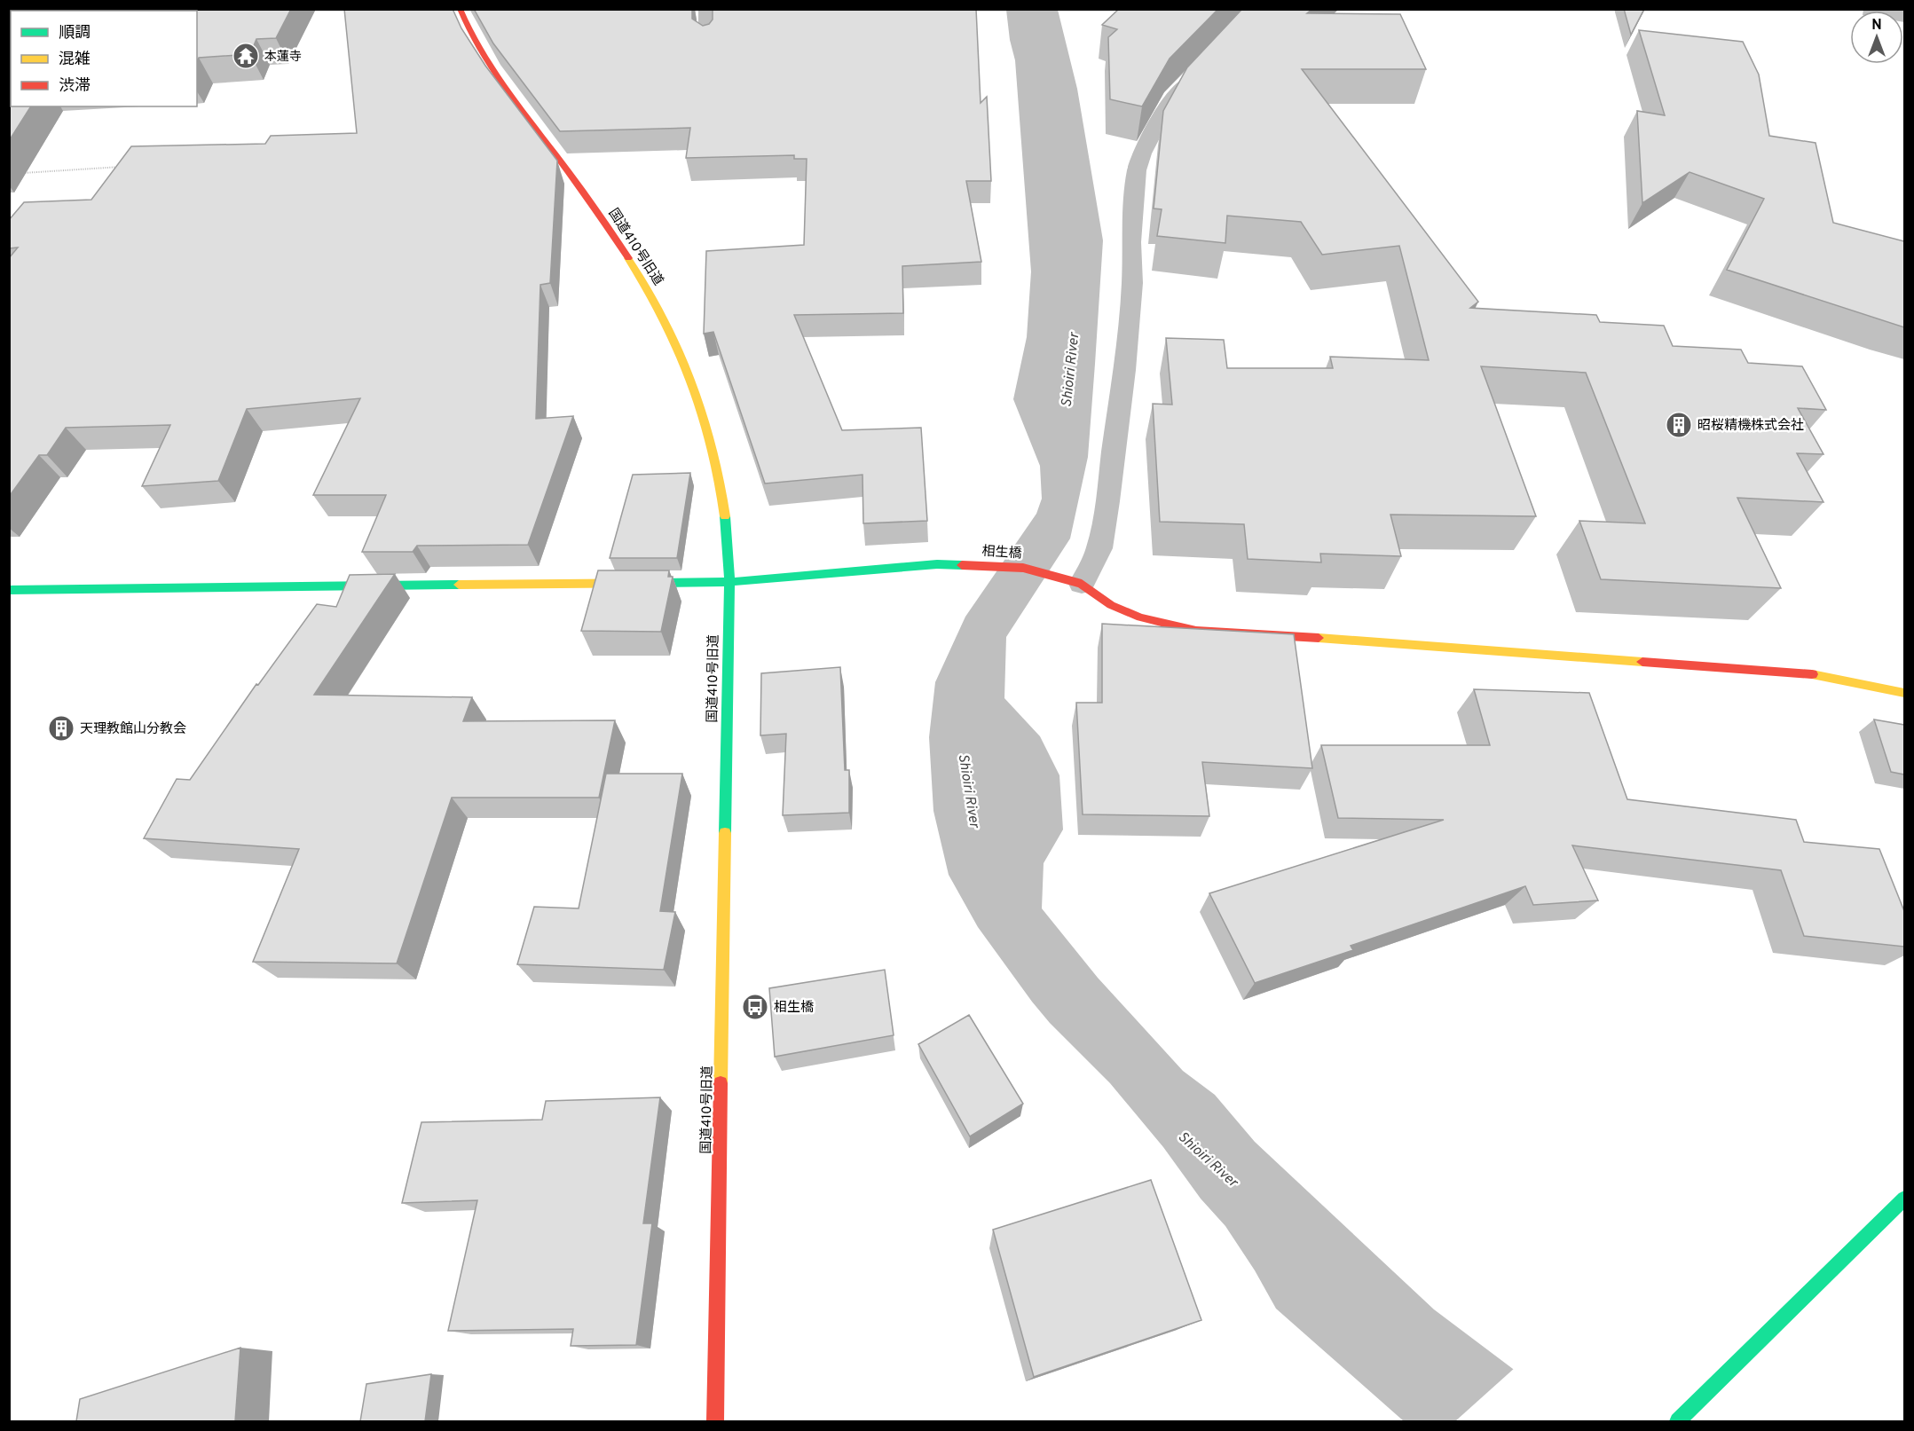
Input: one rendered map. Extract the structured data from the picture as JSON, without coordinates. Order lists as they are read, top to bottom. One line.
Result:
{"streets":{"street":["国道410号旧道","相生橋"]},"crossings":[["国道410号旧道","相生橋"]],"water":["Shioiri River"],"places":{"temple":["本蓮寺"],"building":["昭桜精機株式会社","天理教館山分教会"],"bus stop":["相生橋"]},"legend":["順調","混雑","渋滞"],"north":"top"}
